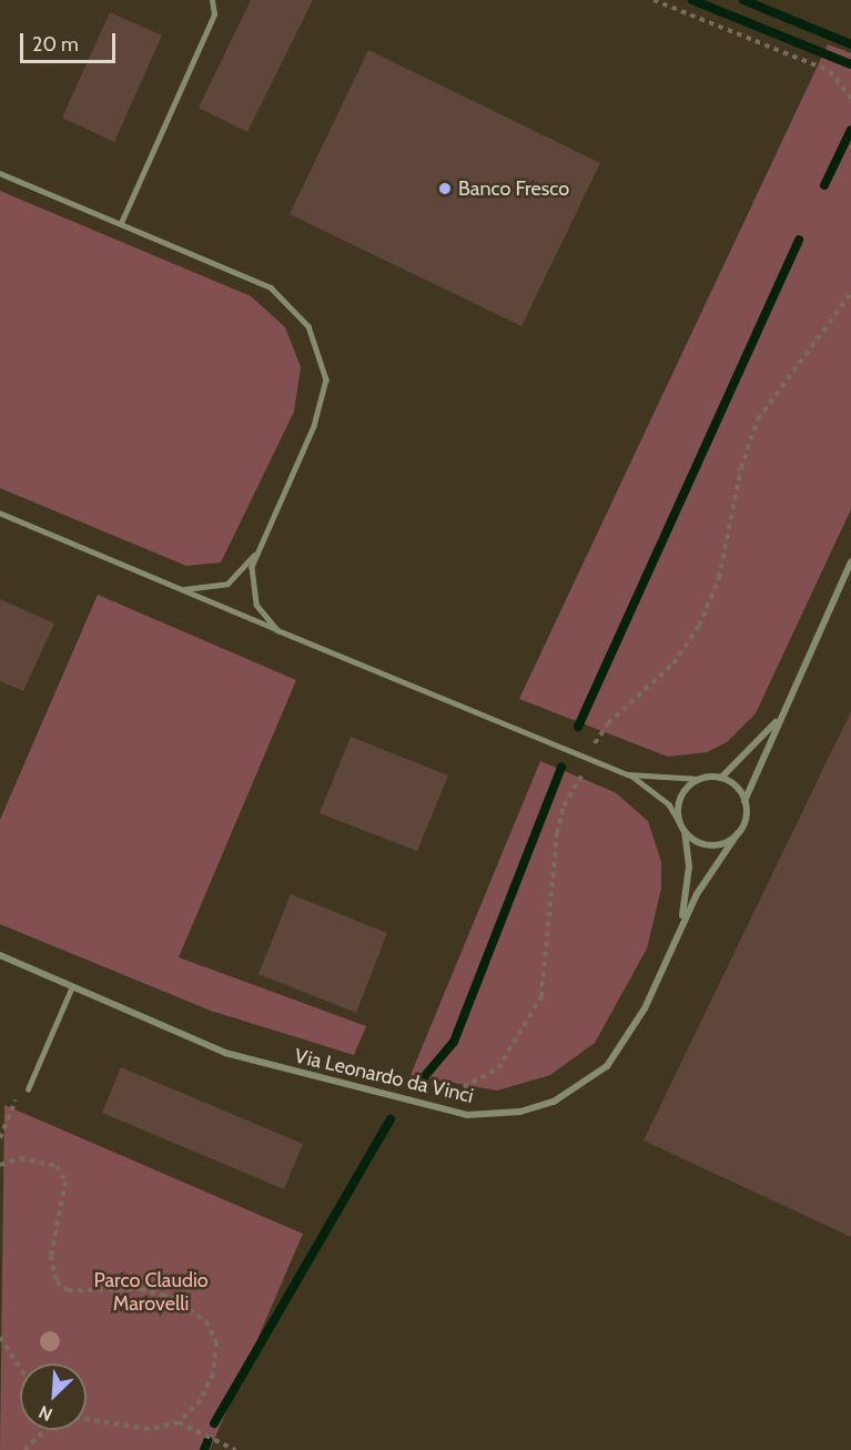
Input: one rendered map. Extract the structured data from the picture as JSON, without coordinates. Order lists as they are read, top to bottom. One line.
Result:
{"streets":{"street":["Via Leonardo da Vinci"]},"parks":["Parco Claudio Marovelli"],"places":["Banco Fresco"],"scale_bar":"20 m","north":"bottom left"}
